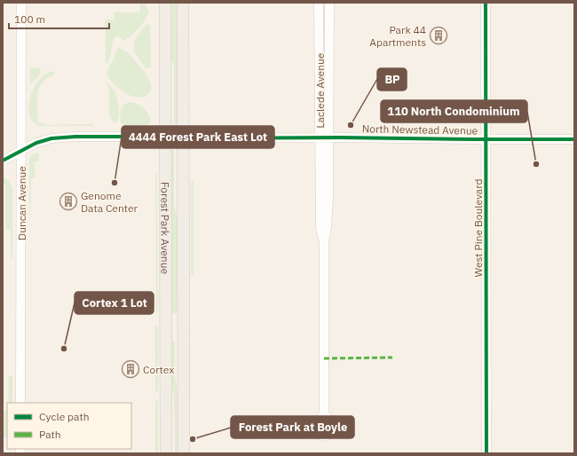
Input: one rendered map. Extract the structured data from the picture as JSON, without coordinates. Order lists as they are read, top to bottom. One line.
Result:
{"streets":{"main road":["Forest Park Avenue"],"street":["Laclede Avenue","North Newstead Avenue","Duncan Avenue","West Pine Boulevard"]},"crossings":[["Laclede Avenue","North Newstead Avenue"],["North Newstead Avenue","Duncan Avenue"],["North Newstead Avenue","Forest Park Avenue"],["North Newstead Avenue","West Pine Boulevard"]],"places":{"building":["Park 44 Apartments","Genome Data Center","Cortex"],"other":["BP","110 North Condominium","4444 Forest Park East Lot","Cortex 1 Lot","Forest Park at Boyle"]},"legend":["Cycle path","Path"],"scale_bar":"100 m"}
